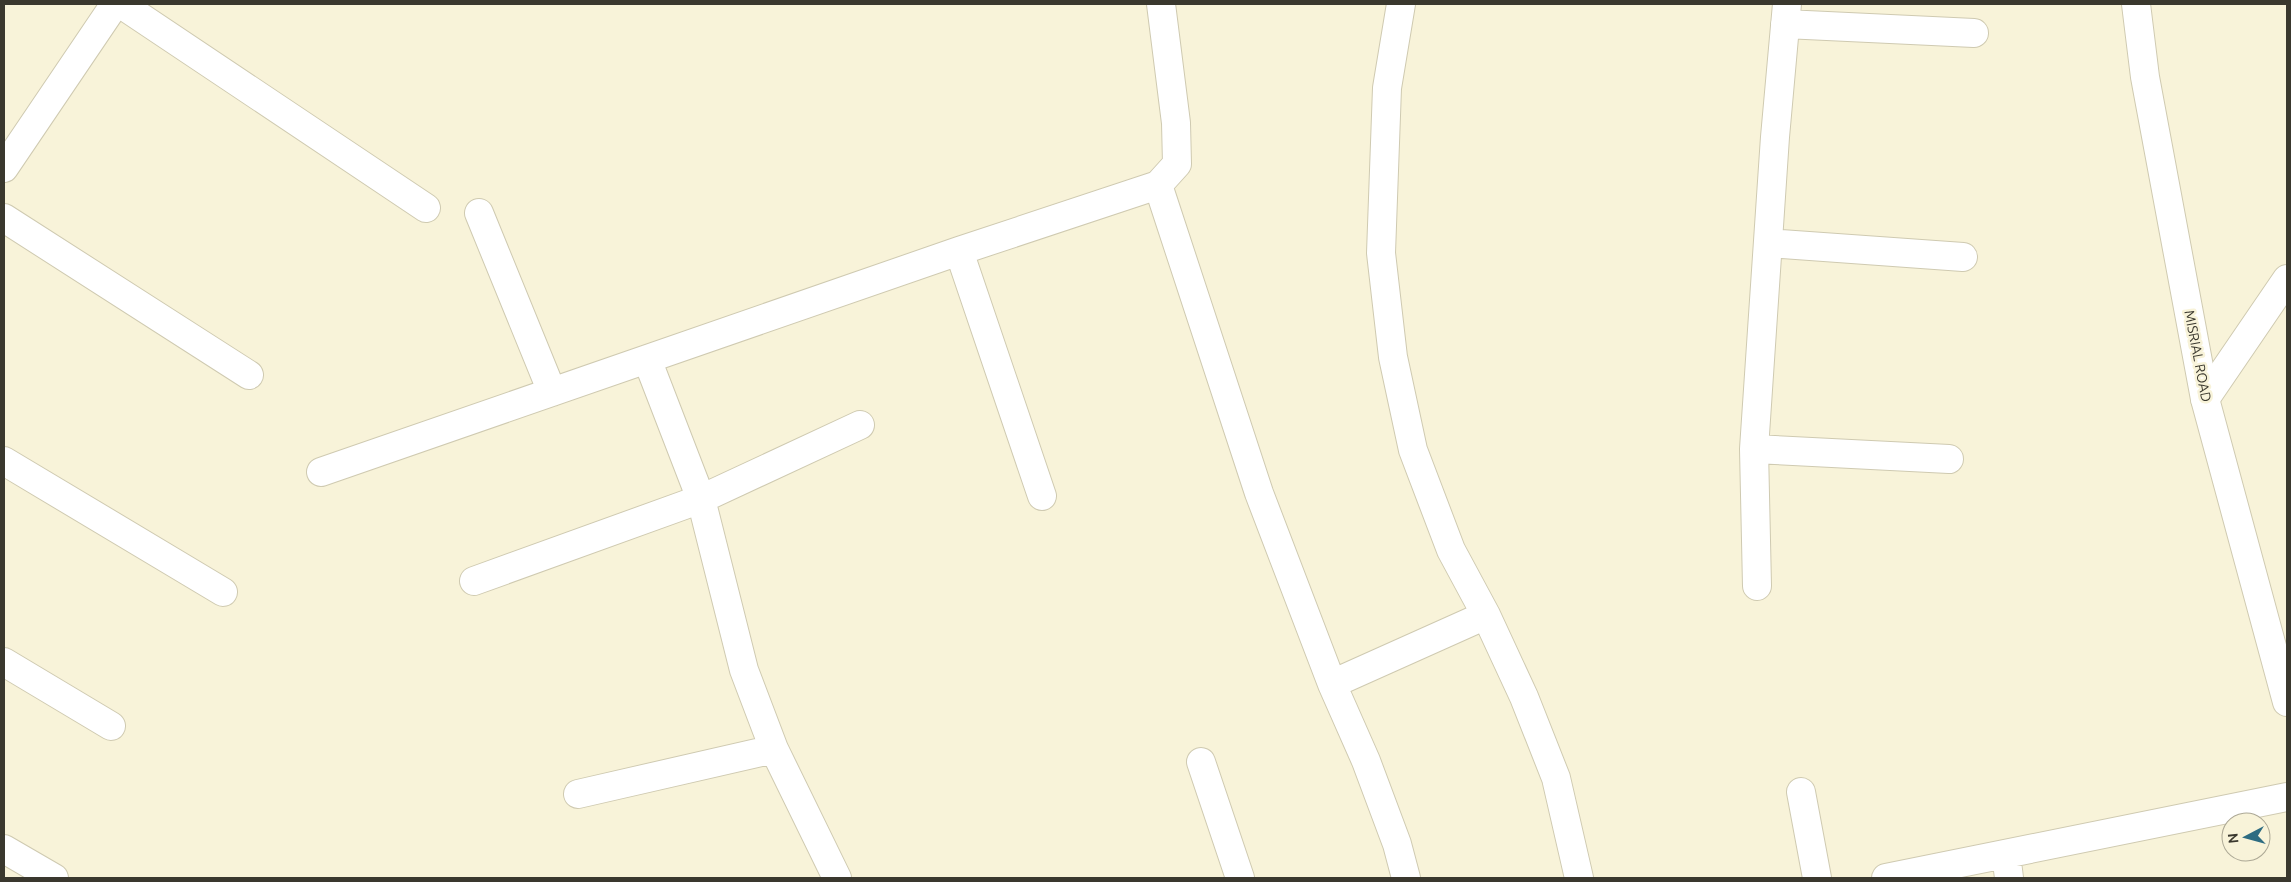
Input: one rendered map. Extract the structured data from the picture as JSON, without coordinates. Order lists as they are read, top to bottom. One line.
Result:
{"streets":{"street":["MISRIAL ROAD"]},"north":"left"}
